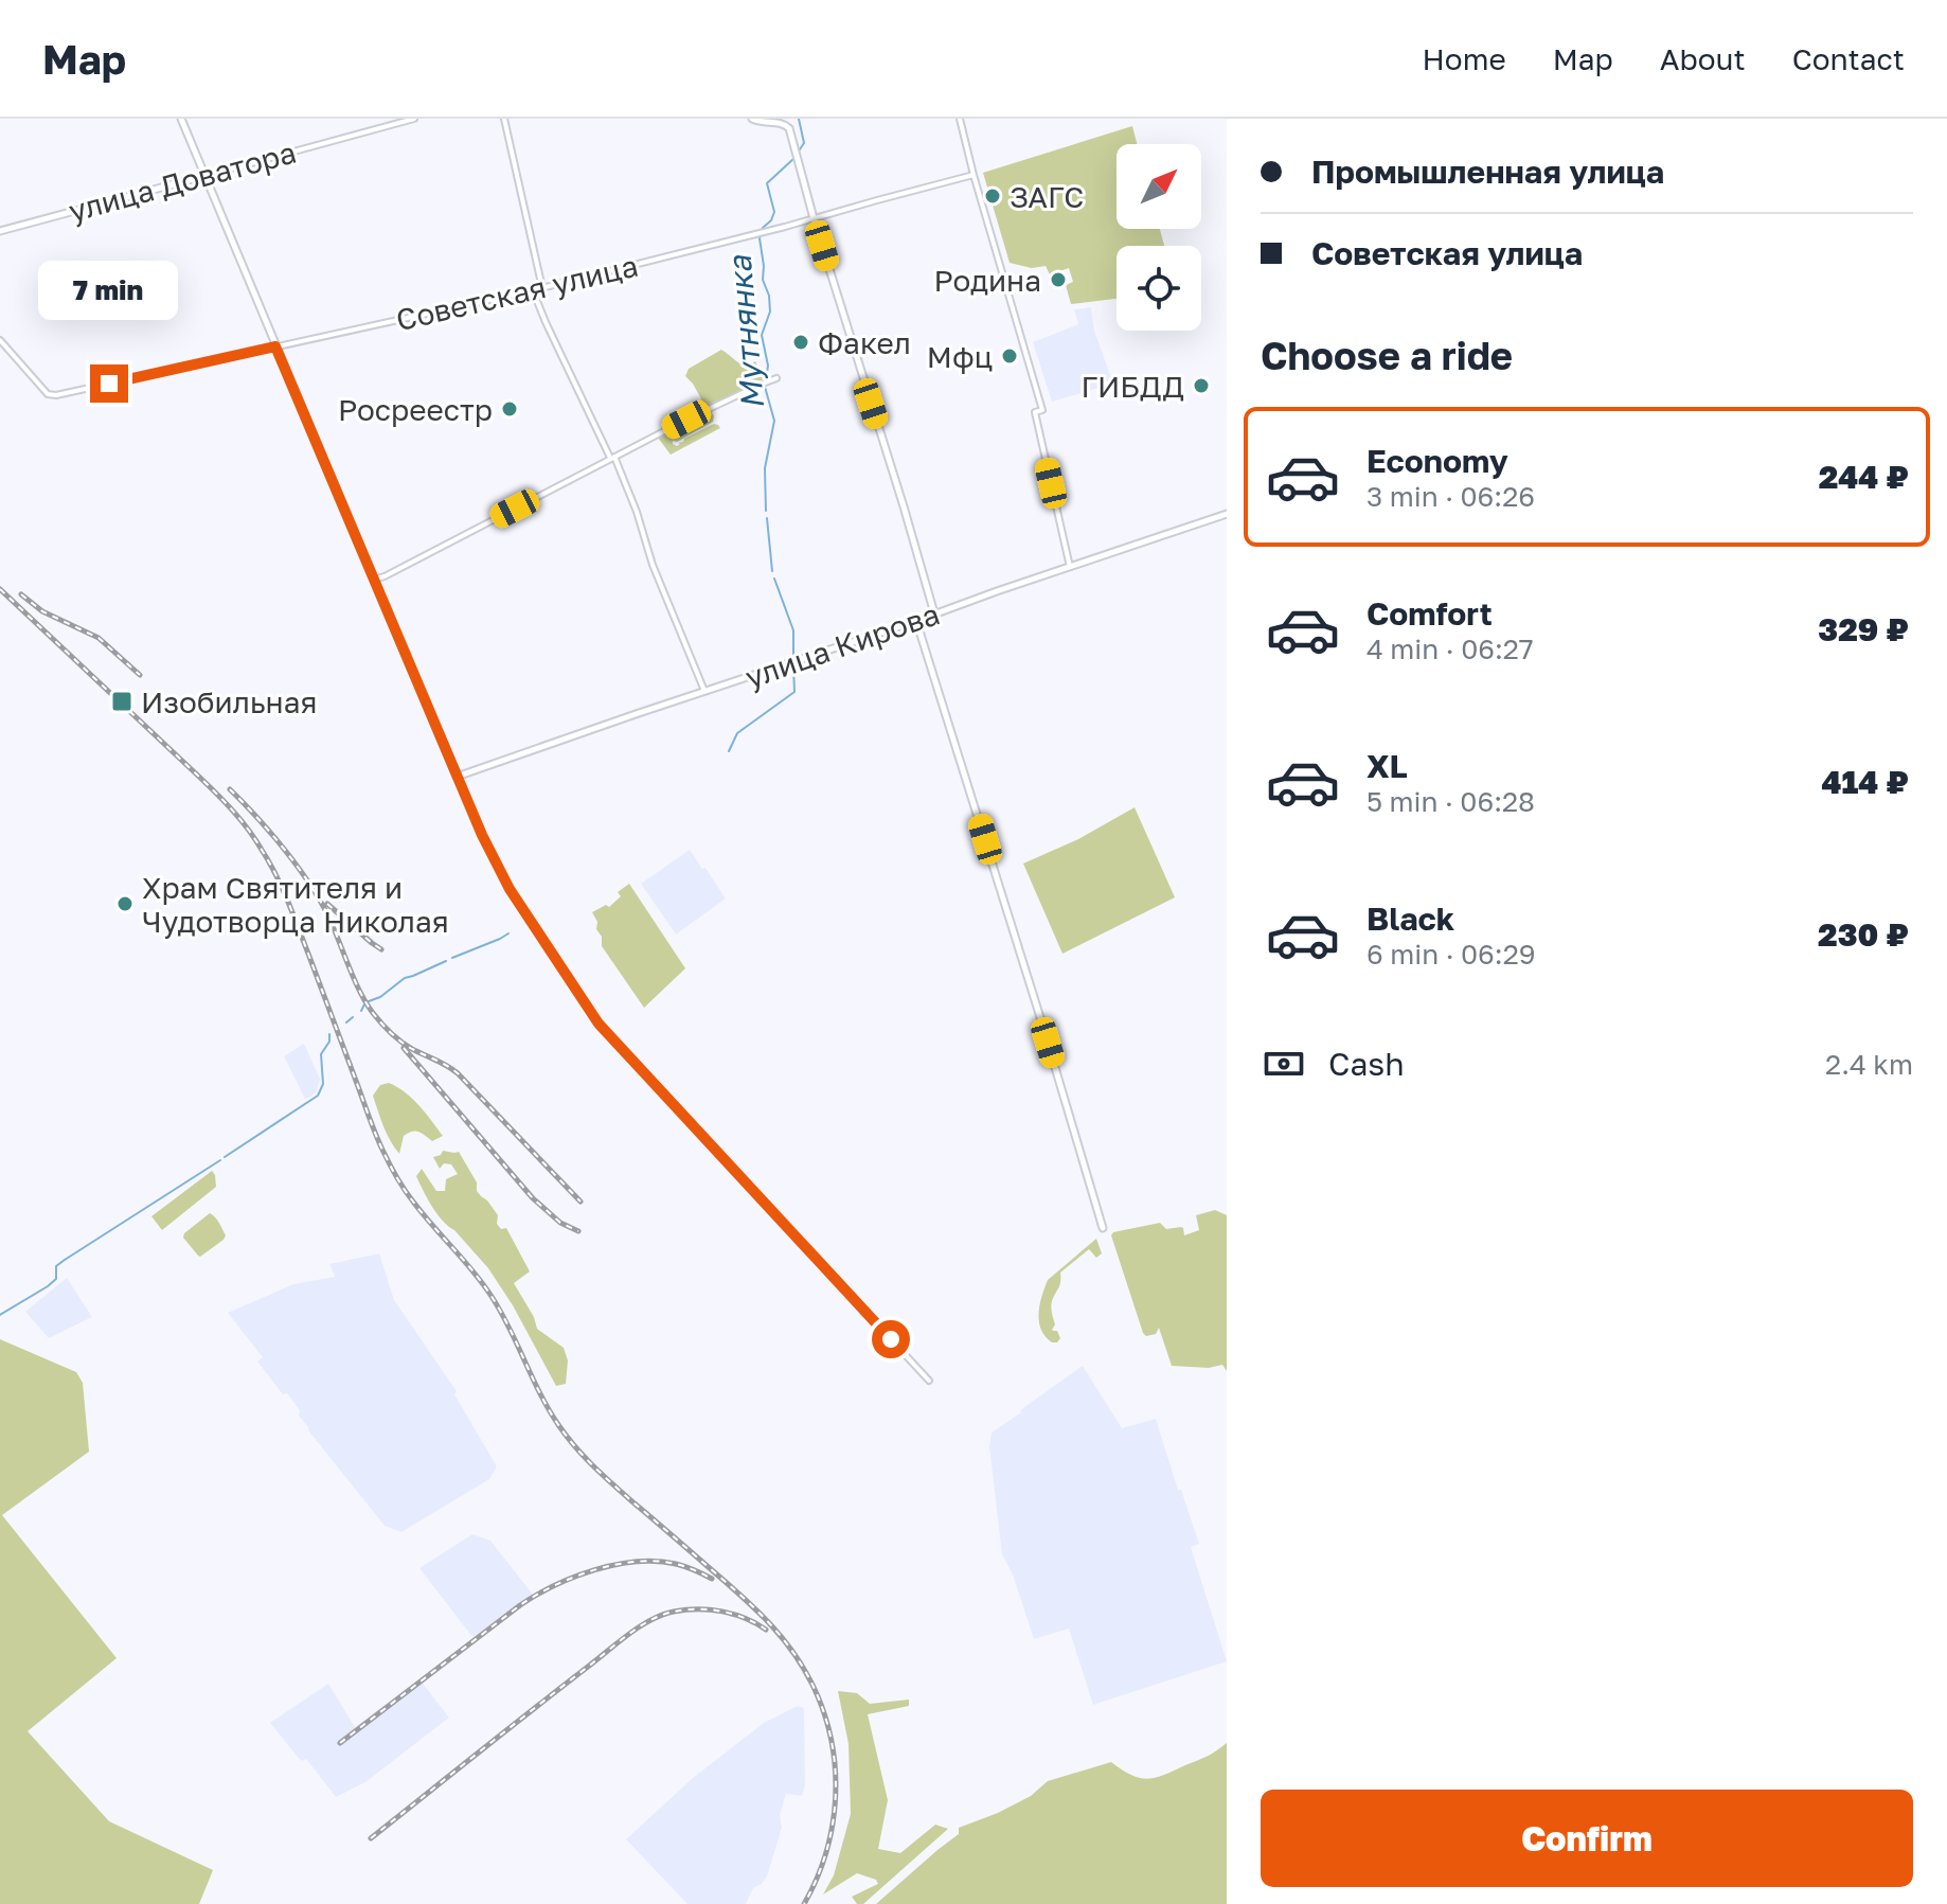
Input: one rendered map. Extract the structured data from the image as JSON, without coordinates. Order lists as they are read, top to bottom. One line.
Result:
{"streets":{"main road":["улица Доватора","улица Кирова"],"street":["Советская улица"]},"water":["Мутнянка"],"places":{"other":["ЗАГС","Родина","Факел","Мфц","ГИБДД","Росреестр","Храм Святителя и Чудотворца Николая"],"transit":["Изобильная"]},"north":"top right","page":{"header":"Map","nav":["Home","Map","About","Contact"],"banner":["Промышленная улица","Советская улица"],"bubble":"7 min","heading":"Choose a ride","list":[{"name":"Economy","note":"3 min · 06:26","value":"244 ₽"},{"name":"Comfort","note":"4 min · 06:27","value":"329 ₽"},{"name":"XL","note":"5 min · 06:28","value":"414 ₽"},{"name":"Black","note":"6 min · 06:29","value":"230 ₽"}],"pay":["Cash","2.4 km"],"buttons":"Confirm"}}
